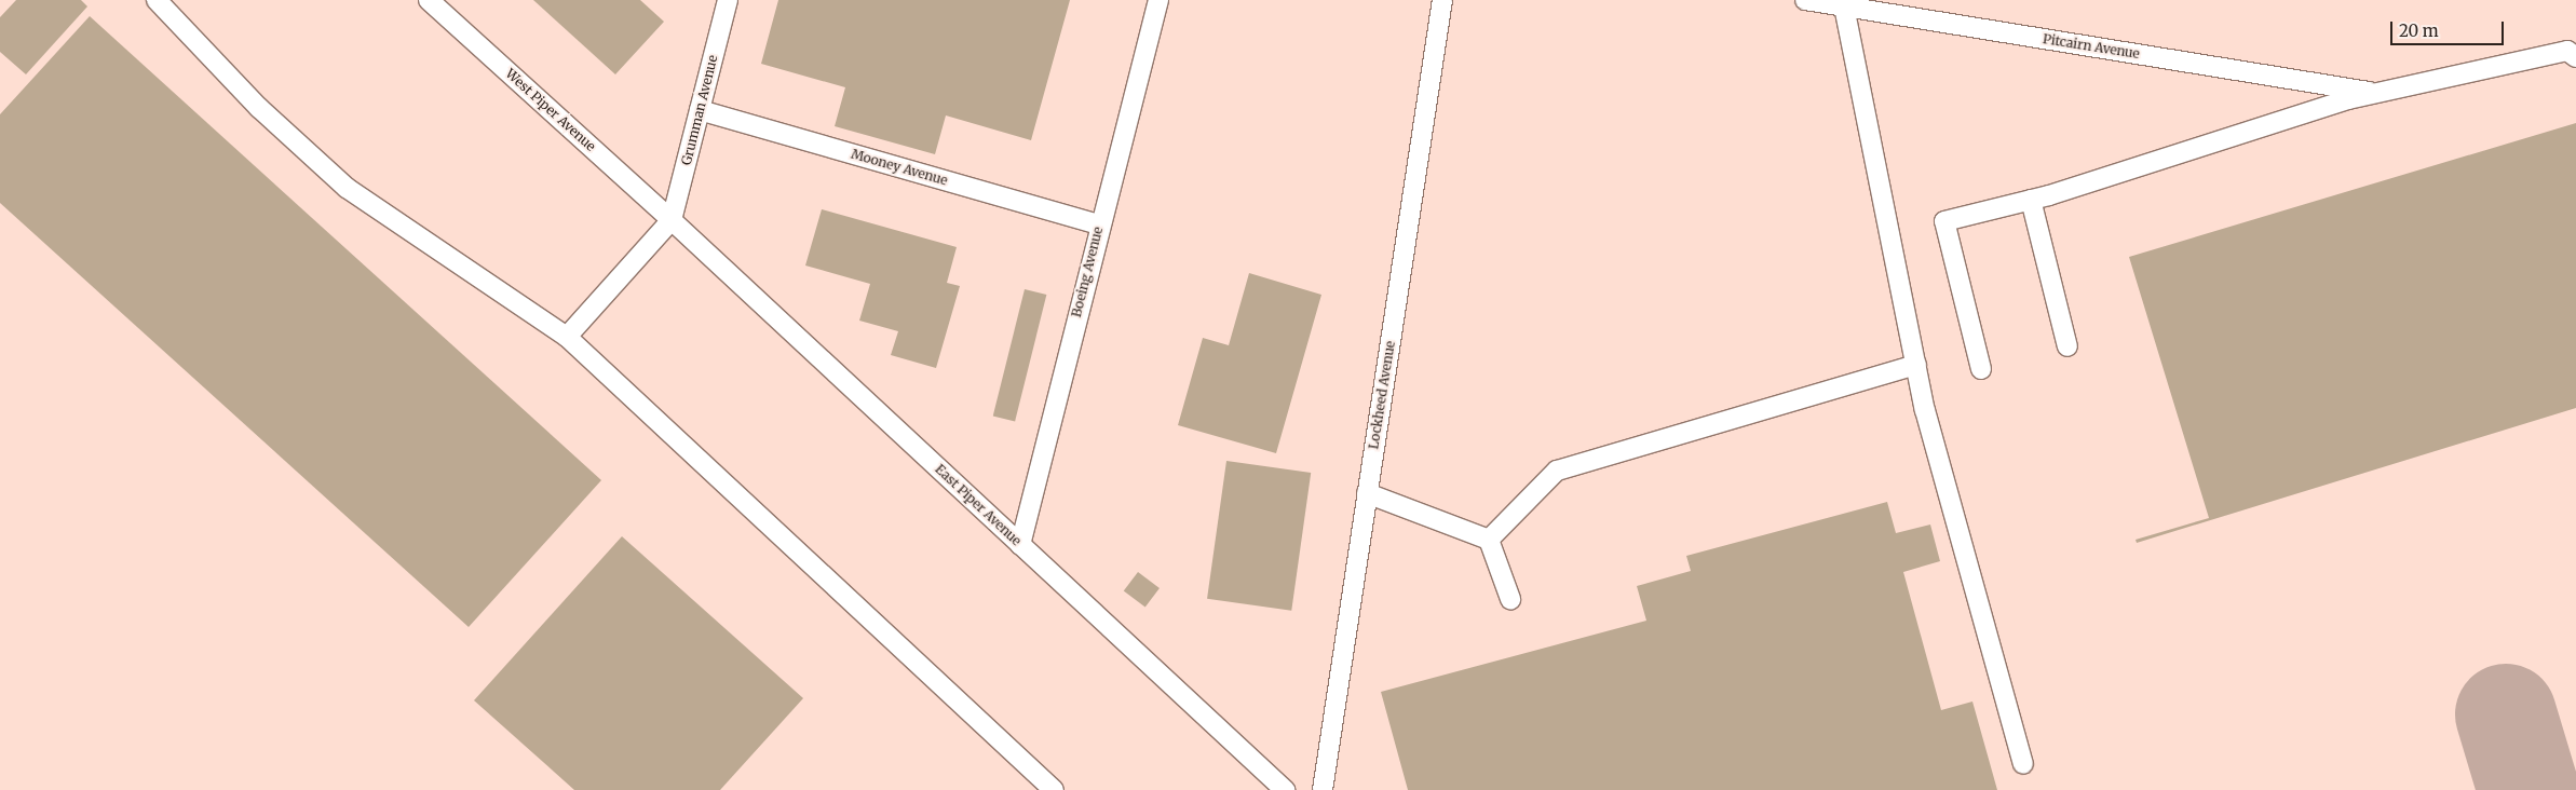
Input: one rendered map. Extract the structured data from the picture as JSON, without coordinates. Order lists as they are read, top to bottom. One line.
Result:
{"streets":{"lane":["Pitcairn Avenue","West Piper Avenue","Grumman Avenue","Mooney Avenue","Boeing Avenue","Lockheed Avenue","East Piper Avenue"]},"crossings":[["West Piper Avenue","Grumman Avenue"],["West Piper Avenue","East Piper Avenue"],["Grumman Avenue","Mooney Avenue"],["Grumman Avenue","East Piper Avenue"],["Mooney Avenue","Boeing Avenue"],["Boeing Avenue","East Piper Avenue"]],"scale_bar":"20 m"}
